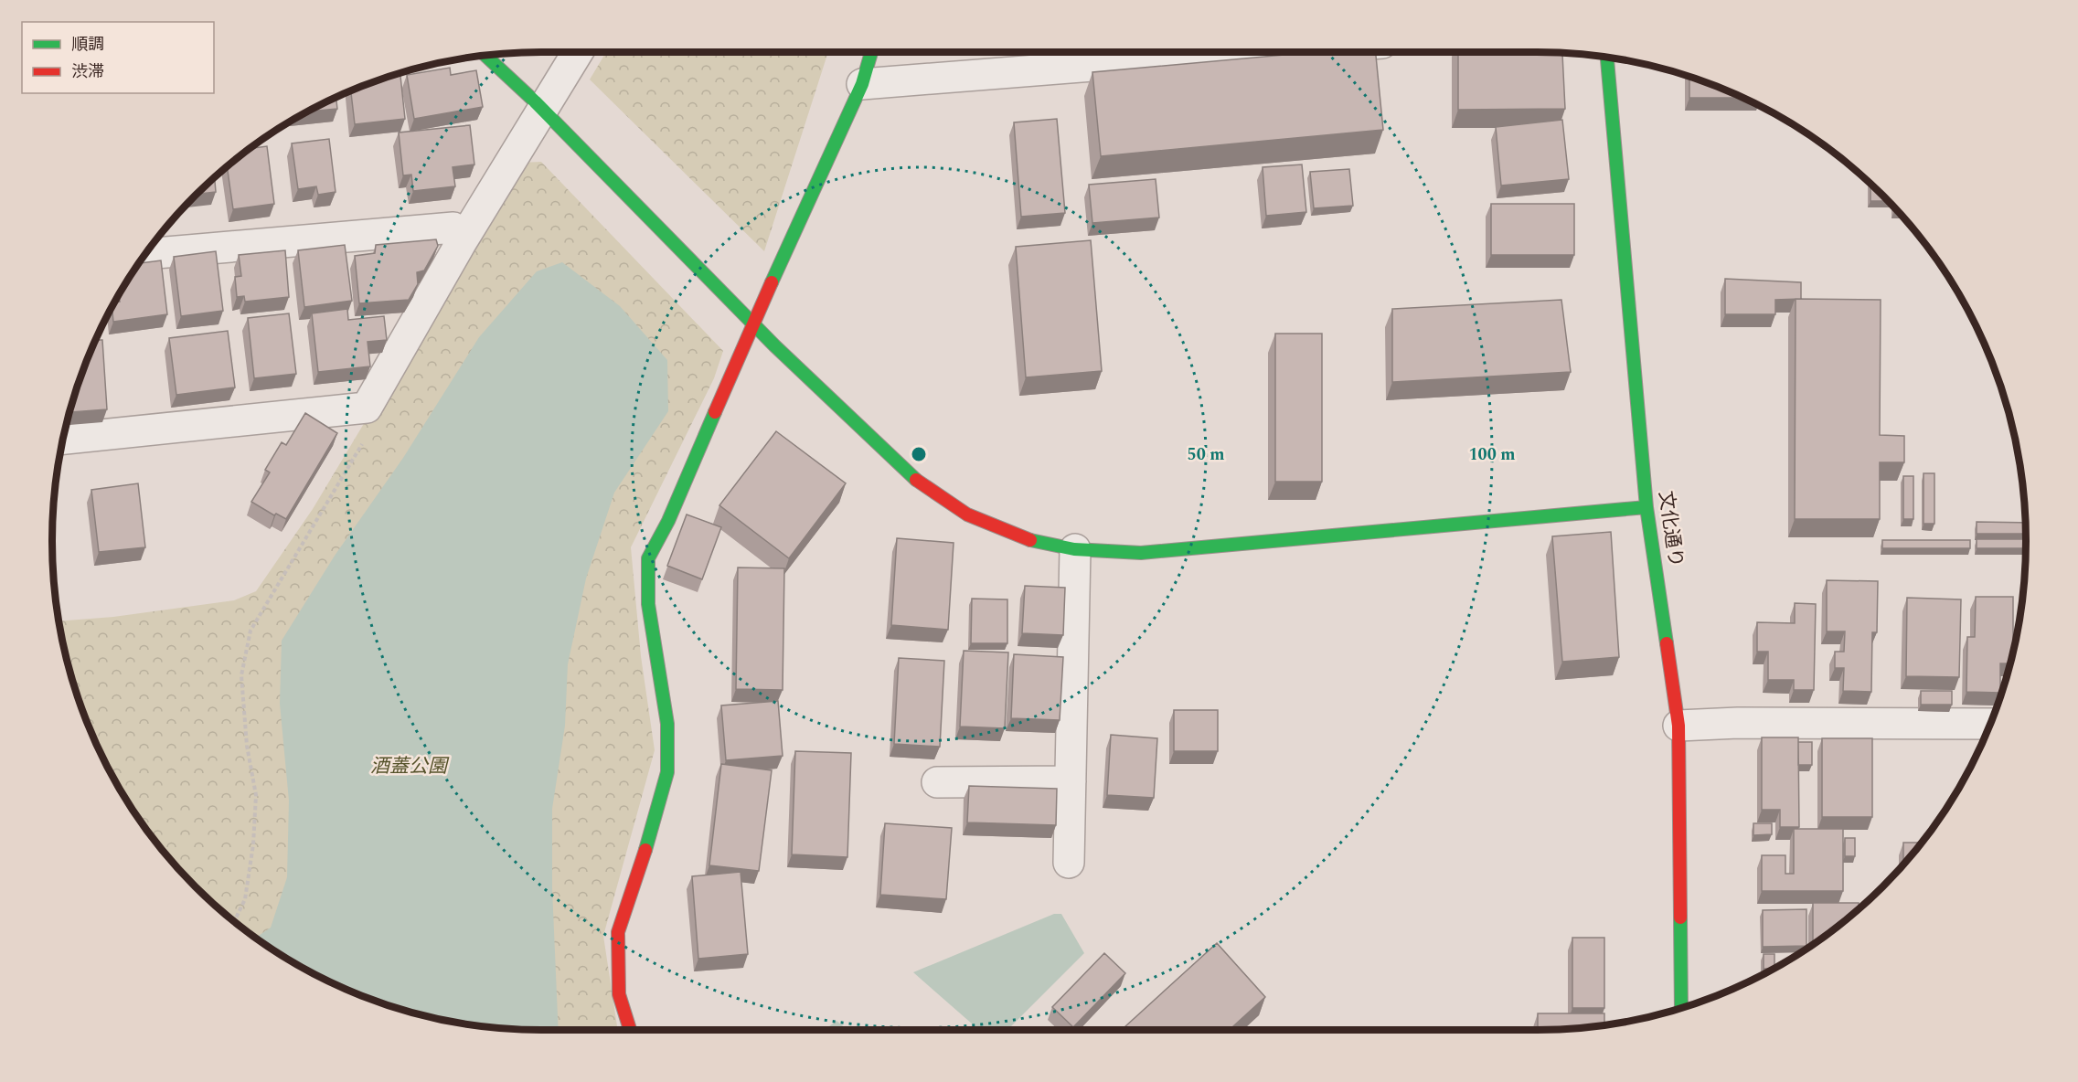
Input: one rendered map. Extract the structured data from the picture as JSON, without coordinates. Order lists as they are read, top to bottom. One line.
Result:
{"streets":{"street":["文化通り"]},"parks":["酒蓋公園"],"legend":["順調","渋滞"],"rings":["50 m","100 m"]}
